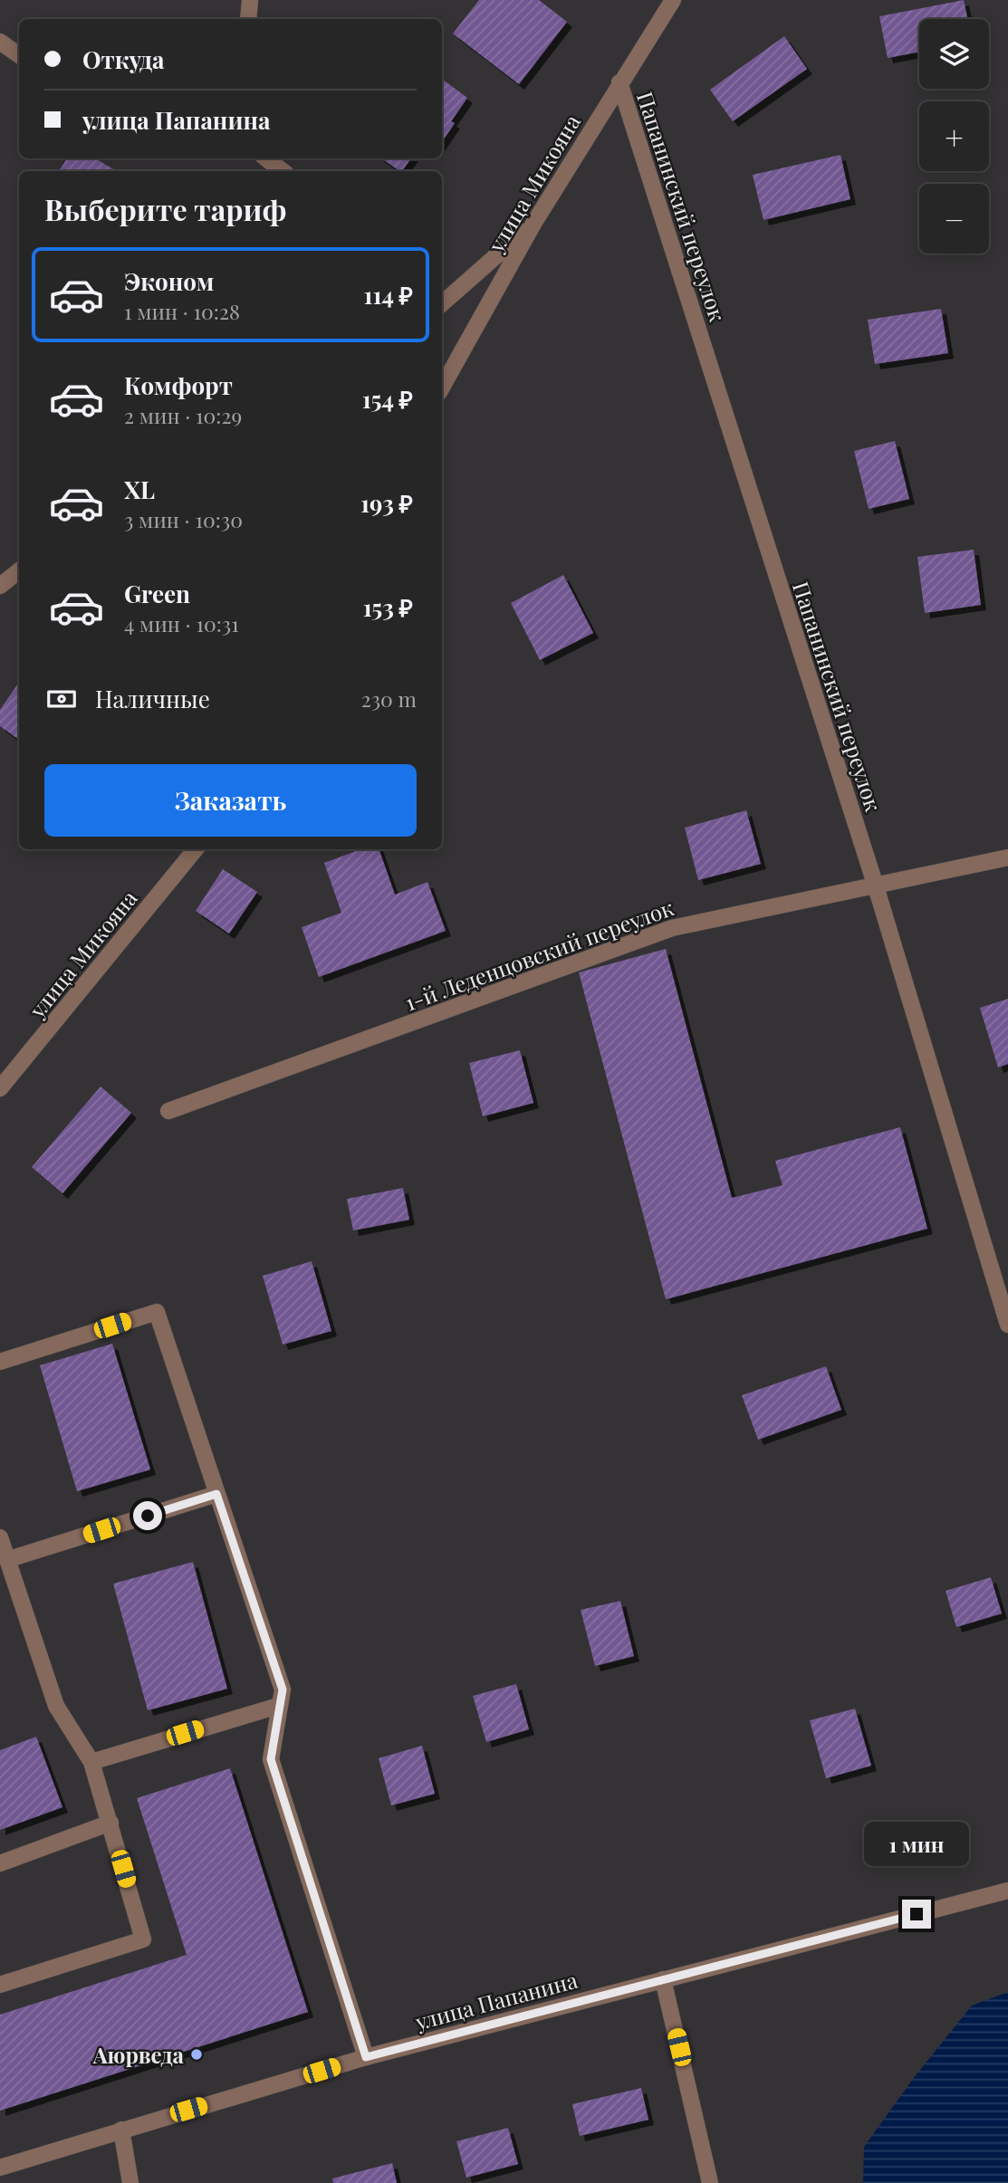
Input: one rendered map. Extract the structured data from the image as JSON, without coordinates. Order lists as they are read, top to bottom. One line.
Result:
{"streets":{"street":["улица Микояна","Папанинский переулок","1-й Леденцовский переулок","улица Папанина"]},"crossings":[["улица Микояна","Папанинский переулок"],["Папанинский переулок","1-й Леденцовский переулок"]],"places":["Аюрведа"],"page":{"map_buttons":["+","−"],"banner":["Откуда","улица Папанина"],"heading":"Выберите тариф","list":[{"name":"Эконом","note":"1 мин · 10:28","value":"114 ₽"},{"name":"Комфорт","note":"2 мин · 10:29","value":"154 ₽"},{"name":"XL","note":"3 мин · 10:30","value":"193 ₽"},{"name":"Green","note":"4 мин · 10:31","value":"153 ₽"}],"pay":["Наличные","230 m"],"buttons":"Заказать","bubble":"1 мин"}}
